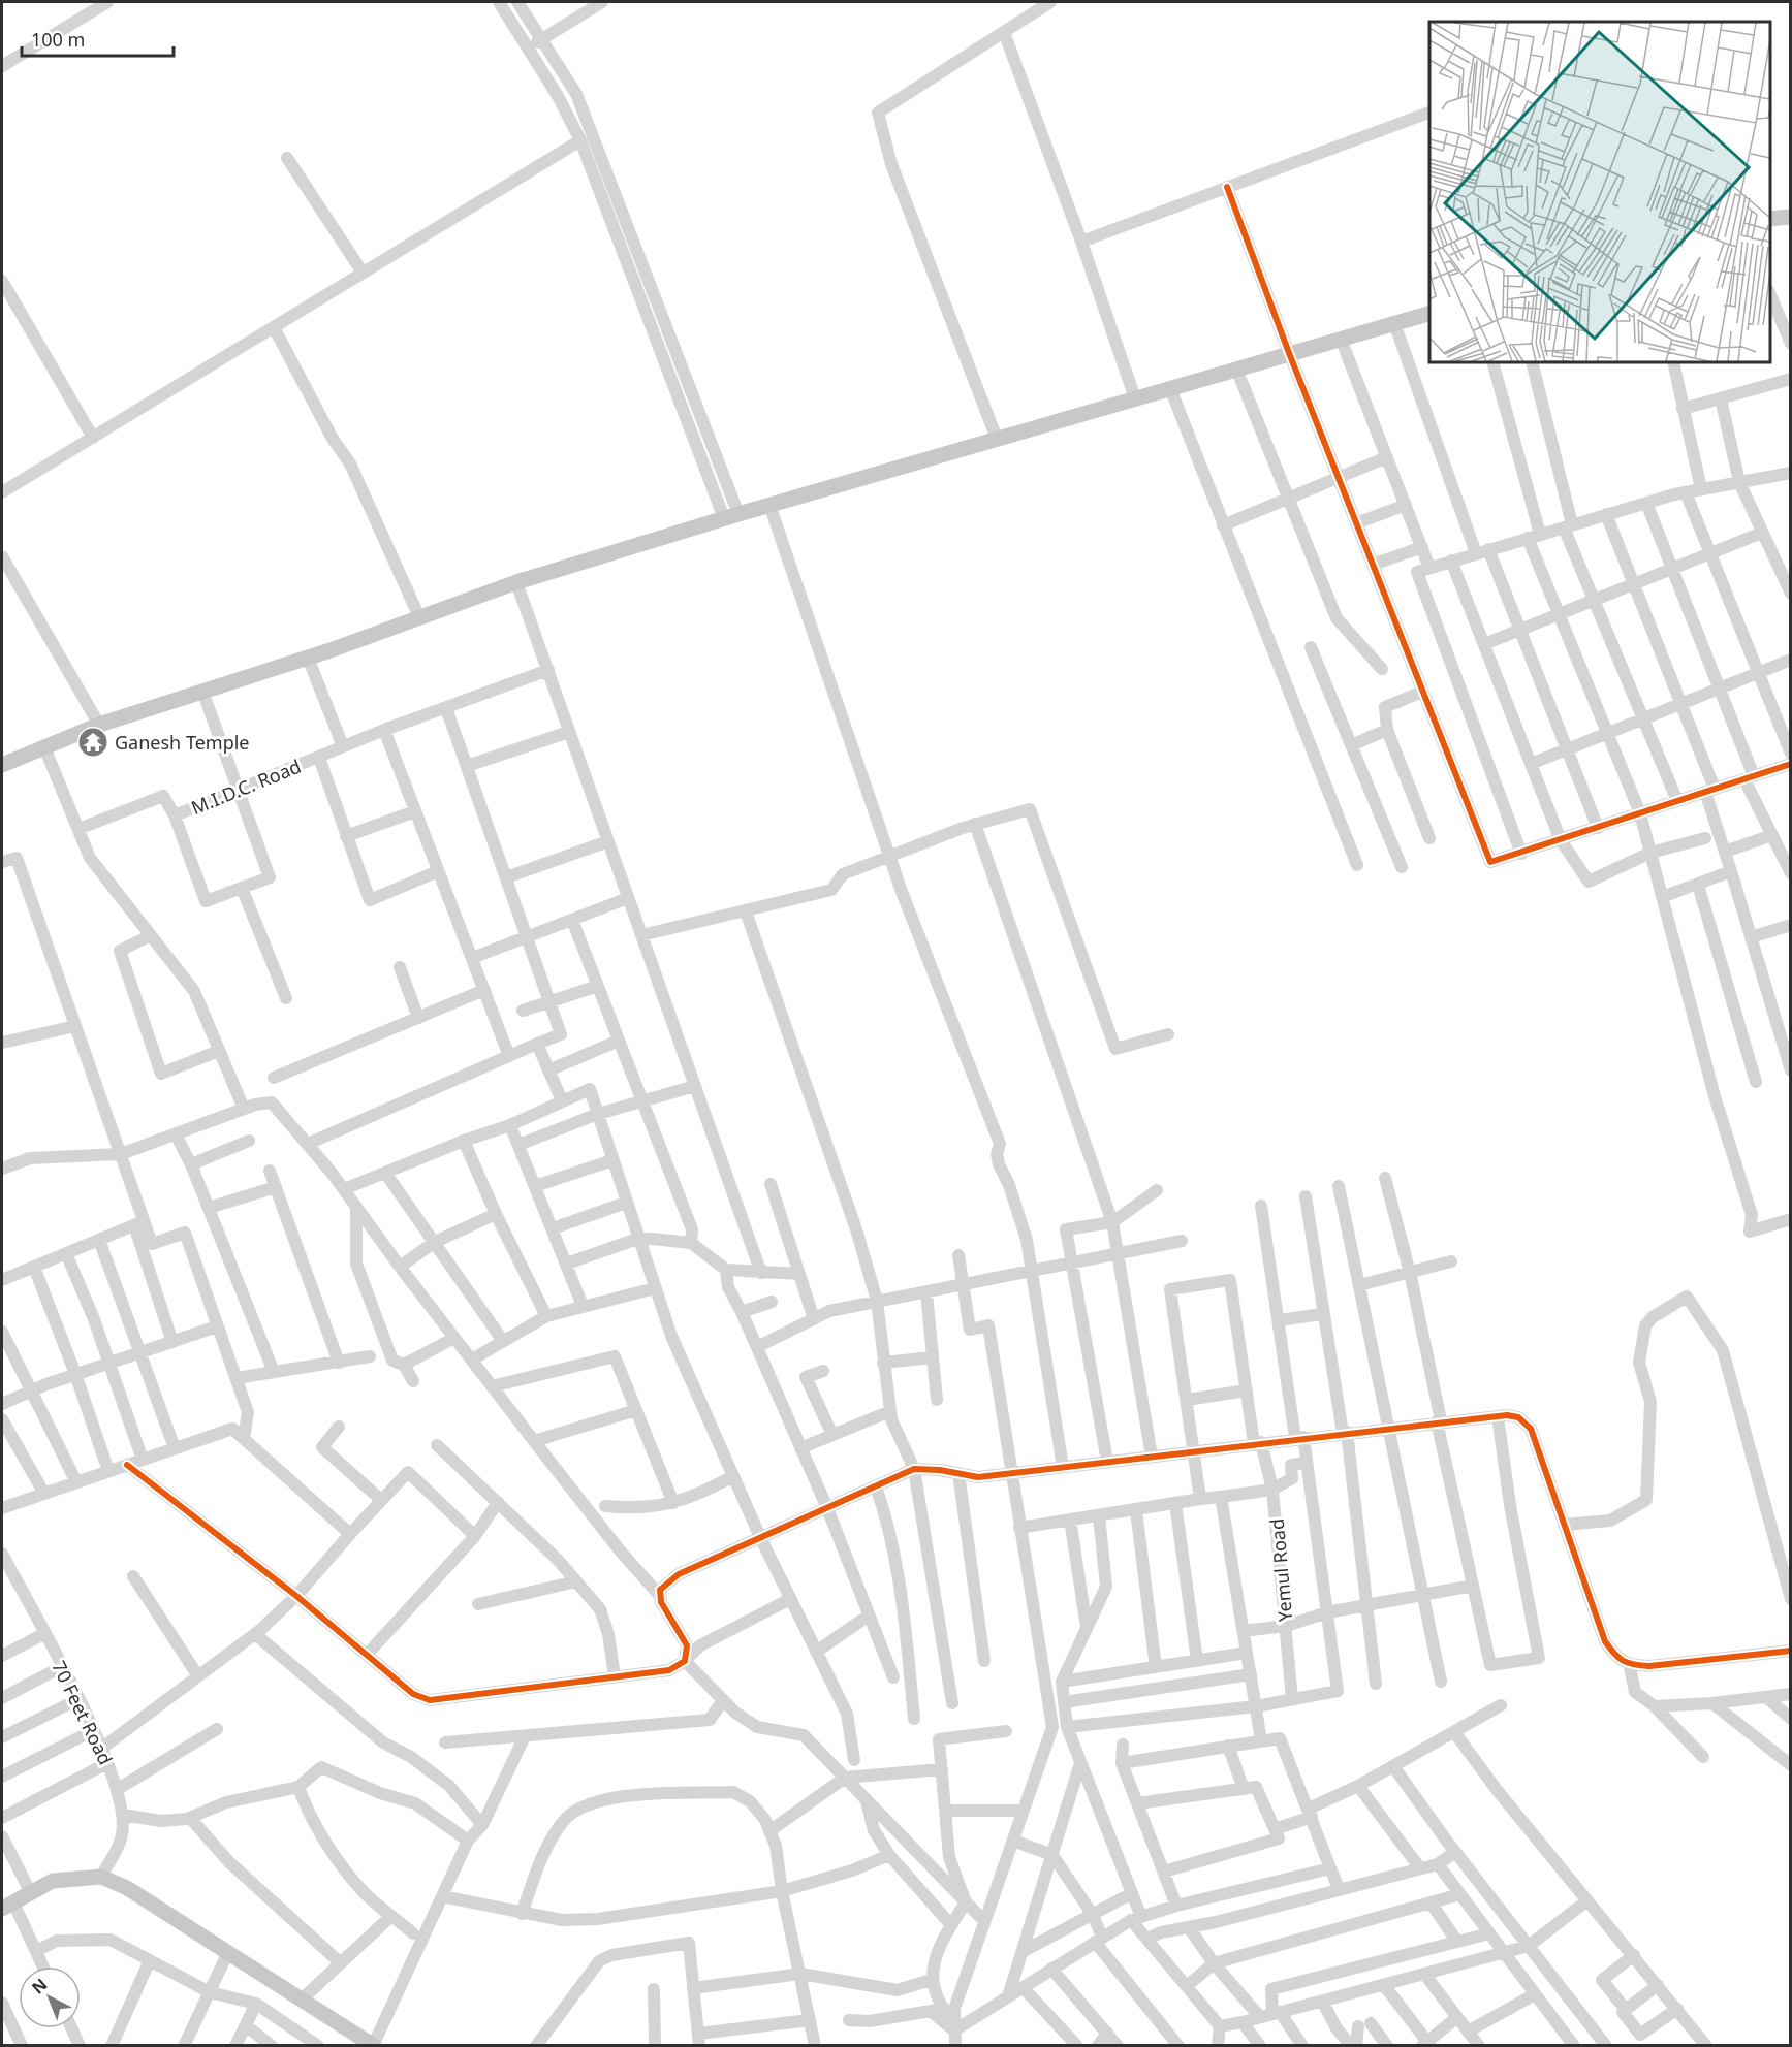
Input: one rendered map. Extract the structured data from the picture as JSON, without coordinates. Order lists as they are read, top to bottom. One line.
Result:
{"streets":{"street":["M.I.D.C. Road","Yemul Road","70 Feet Road"]},"places":{"temple":["Ganesh Temple"]},"scale_bar":"100 m","north":"top left"}
